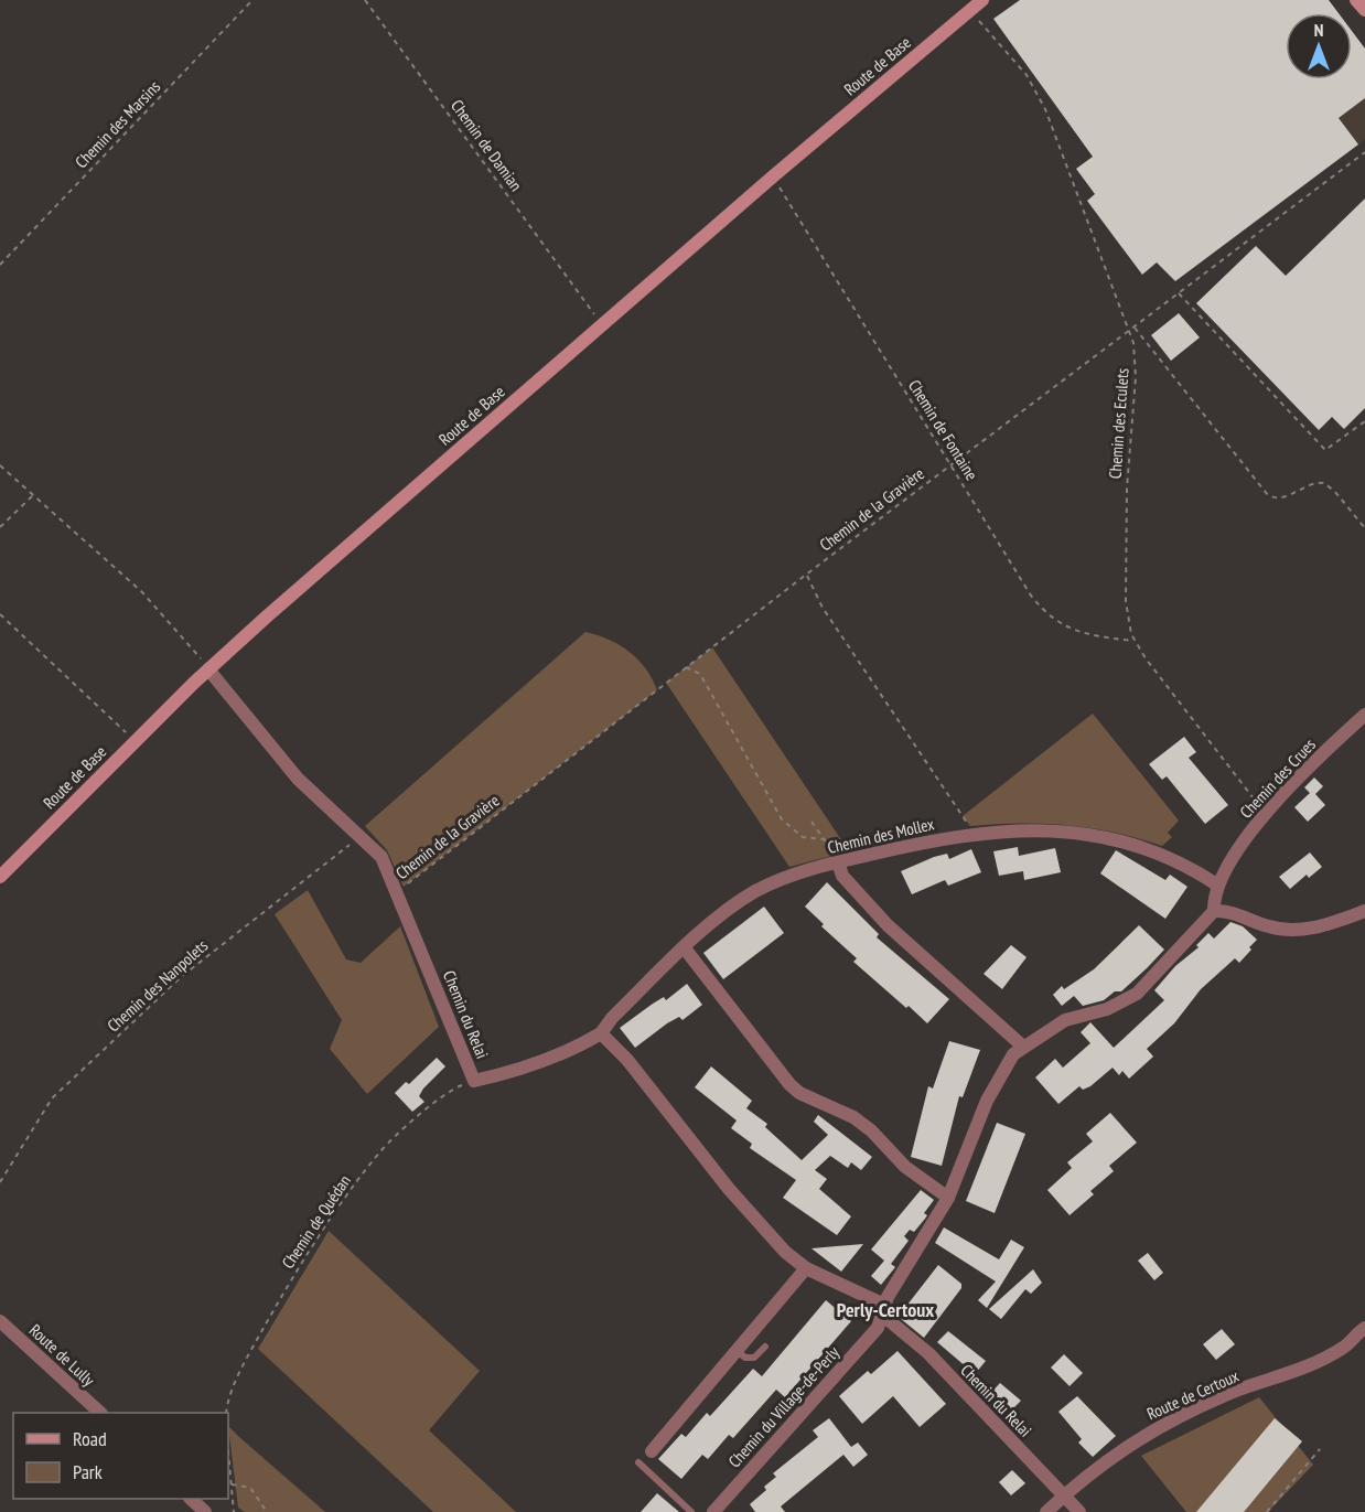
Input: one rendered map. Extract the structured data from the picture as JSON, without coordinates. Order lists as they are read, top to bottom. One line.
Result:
{"streets":{"main road":["Route de Base"],"street":["Chemin des Crues","Chemin des Mollex","Chemin du Relai","Route de Lully","Route de Certoux","Chemin du Village-de-Perly"],"path":["Chemin des Marsins","Chemin de Damian","Chemin des Eculets","Chemin de Fontaine","Chemin de la Gravière","Chemin des Nanpolets","Chemin de Quédan"]},"crossings":[["Route de Base","Chemin des Eculets"],["Route de Base","Chemin de Fontaine"],["Route de Base","Chemin du Relai"],["Chemin des Eculets","Chemin de Fontaine"],["Chemin des Eculets","Chemin de la Gravière"],["Chemin des Eculets","Chemin des Crues"],["Chemin de Fontaine","Chemin de la Gravière"],["Chemin de la Gravière","Chemin du Relai"],["Chemin des Crues","Chemin des Mollex"],["Chemin des Crues","Chemin du Village-de-Perly"],["Chemin des Mollex","Chemin du Relai"],["Chemin des Nanpolets","Chemin du Relai"],["Chemin du Relai","Chemin de Quédan"],["Chemin du Relai","Route de Certoux"],["Chemin du Relai","Chemin du Village-de-Perly"]],"districts":["Perly-Certoux"],"legend":["Road","Park"],"north":"top"}
